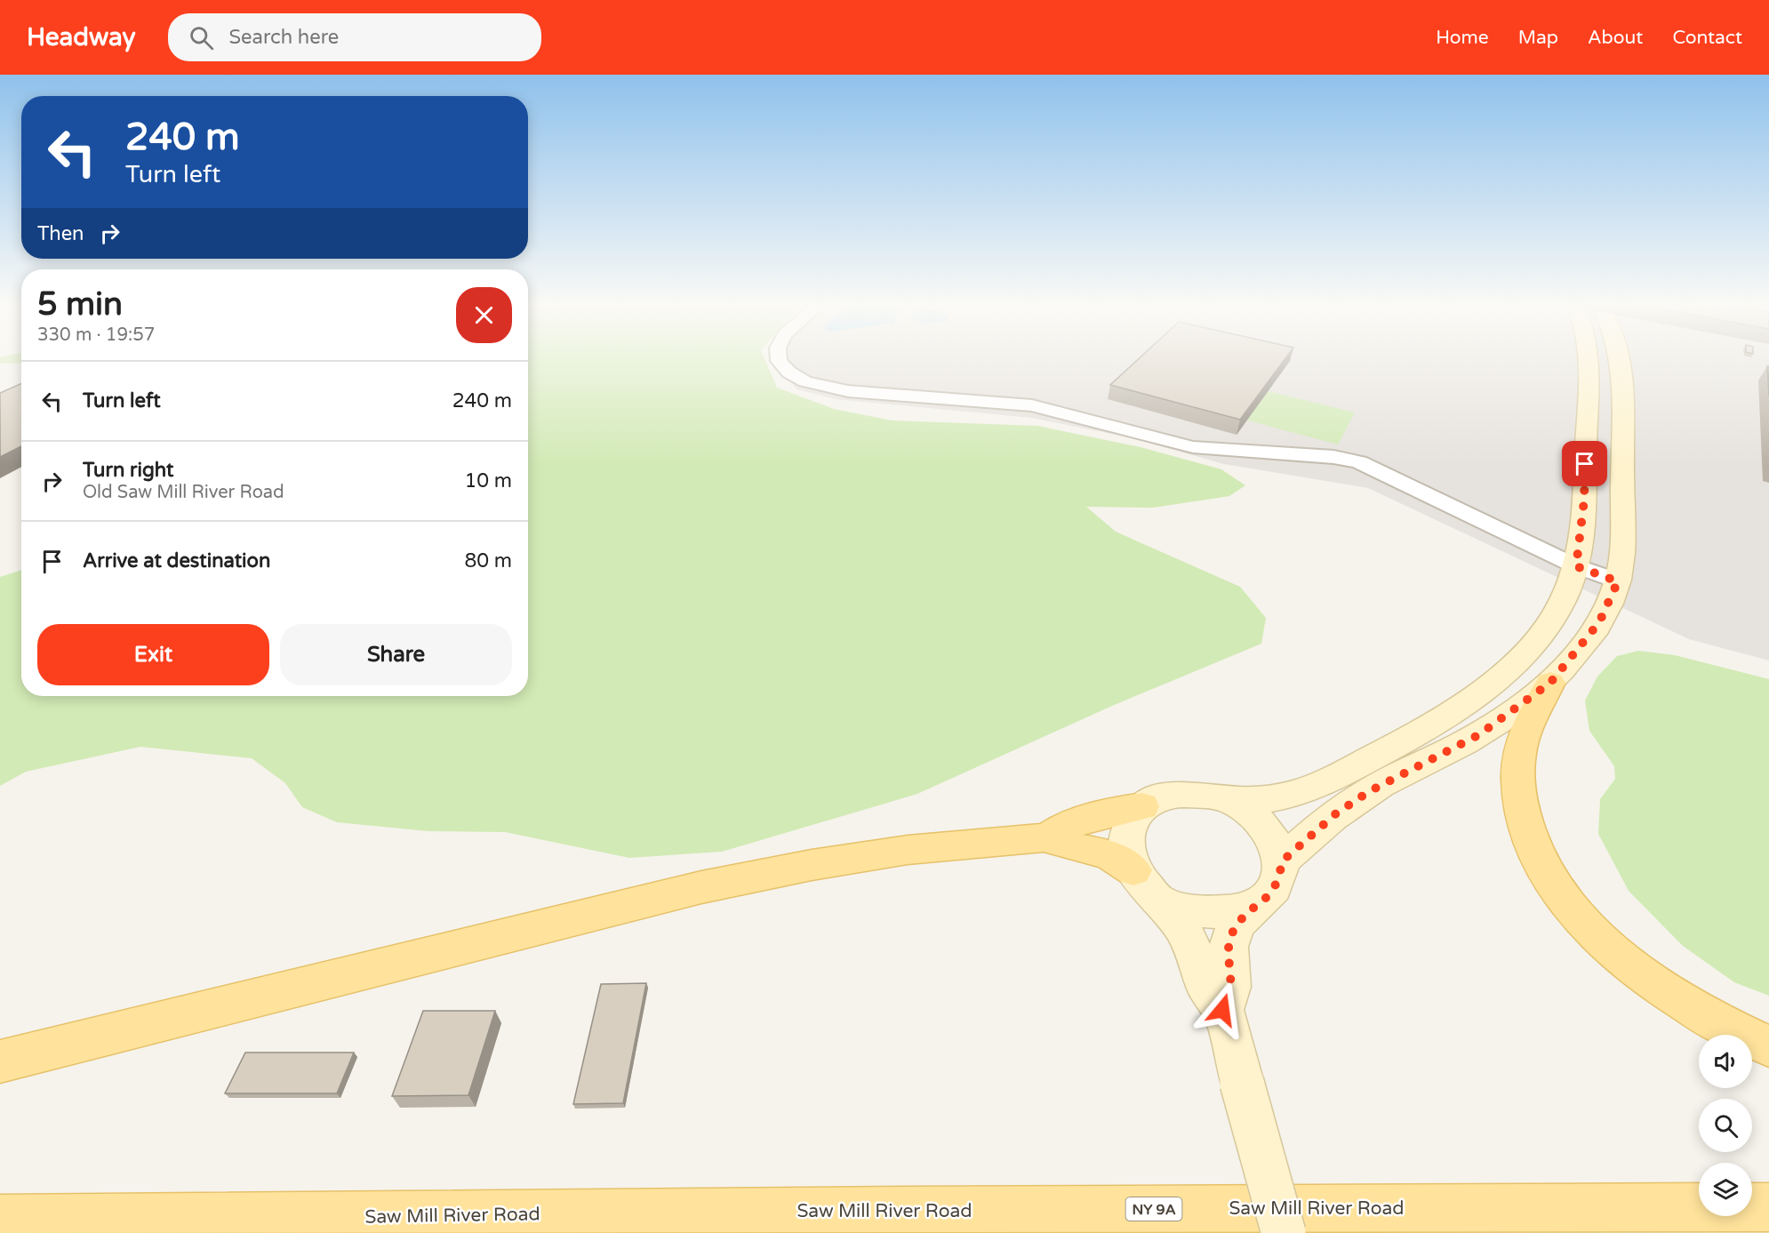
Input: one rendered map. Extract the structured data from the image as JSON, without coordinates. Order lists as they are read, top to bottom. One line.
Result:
{"streets":{"main road":["Saw Mill River Road","NY 9A"]},"page":{"header":"Headway","search":"Search here","nav":["Home","Map","About","Contact"],"turn":["240 m","Turn left"],"then":"Then","heading":["5 min","330 m · 19:57"],"list":[{"name":"Turn left","value":"240 m"},{"name":"Turn right","note":"Old Saw Mill River Road","value":"10 m"},{"name":"Arrive at destination","value":"80 m"}],"buttons":["Exit","Share"]}}
